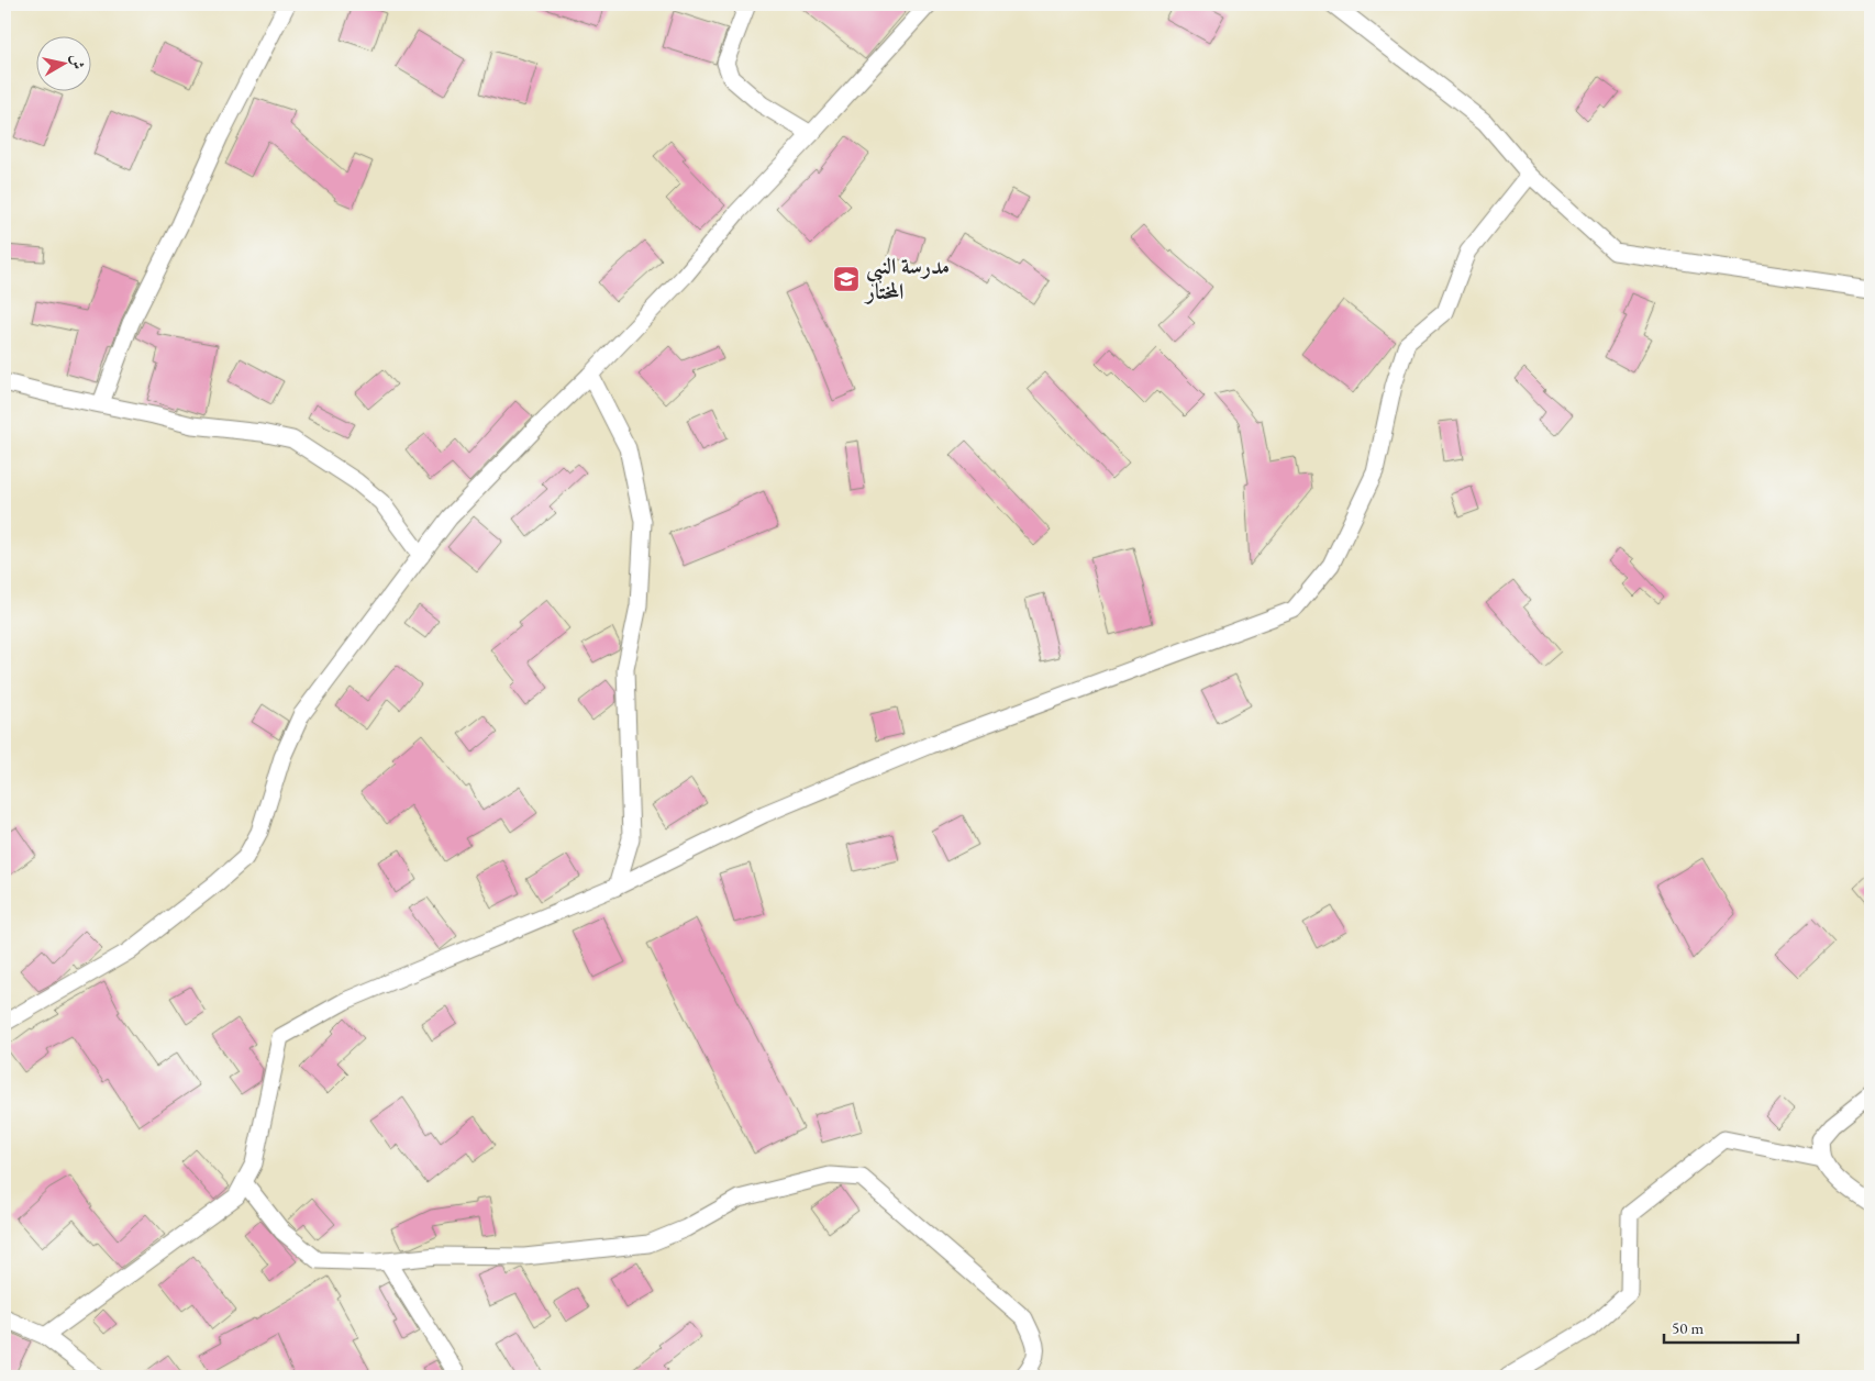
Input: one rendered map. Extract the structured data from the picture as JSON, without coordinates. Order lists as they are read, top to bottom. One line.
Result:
{"places":{"school or university":["مدرسة النبي المختار"]},"scale_bar":"50 m","north":"right"}
